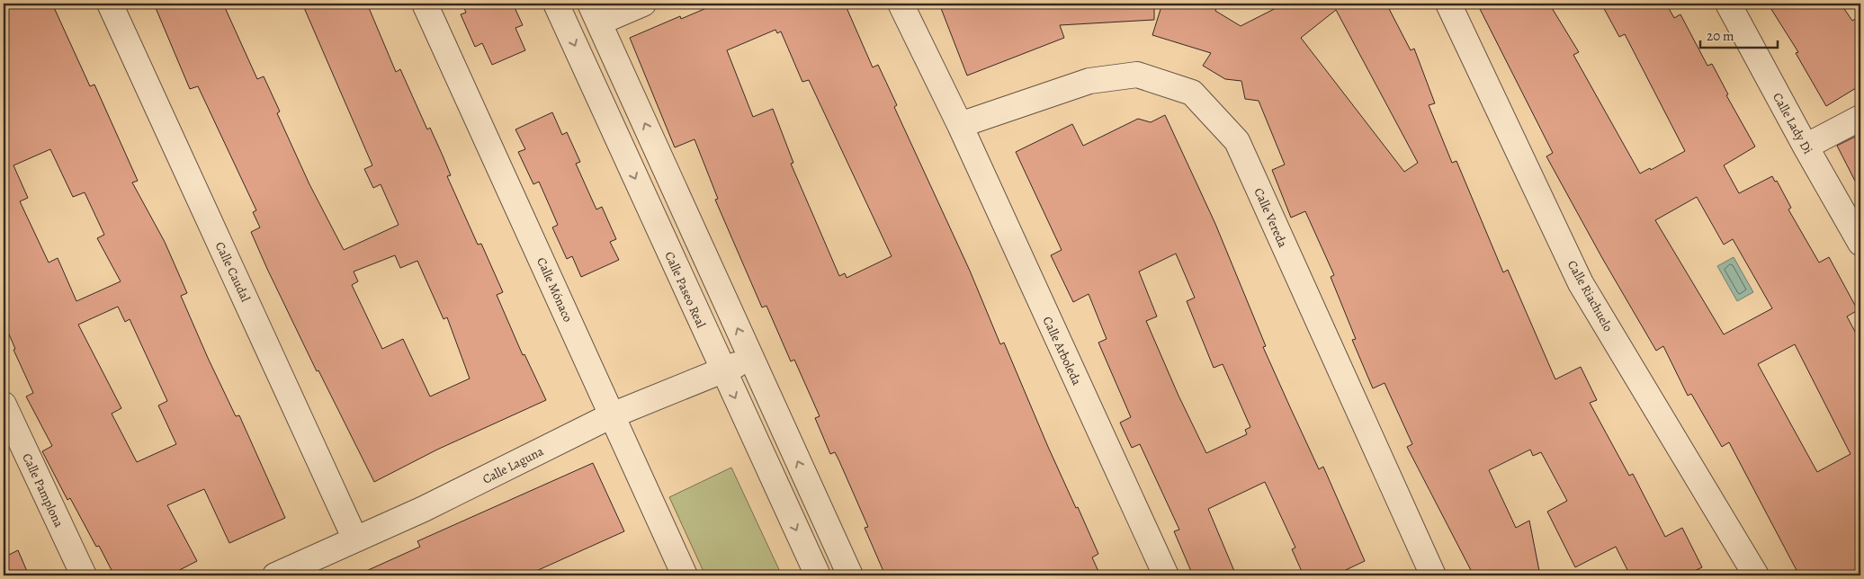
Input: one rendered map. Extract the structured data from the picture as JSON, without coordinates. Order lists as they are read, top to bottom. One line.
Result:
{"streets":{"street":["Calle Lady Di","Calle Vereda","Calle Caudal","Calle Mónaco","Calle Paseo Real","Calle Riachuelo","Calle Arboleda","Calle Laguna","Calle Pamplona"]},"crossings":[["Calle Vereda","Calle Arboleda"],["Calle Caudal","Calle Laguna"],["Calle Mónaco","Calle Laguna"],["Calle Paseo Real","Calle Laguna"]],"scale_bar":"20 m"}
